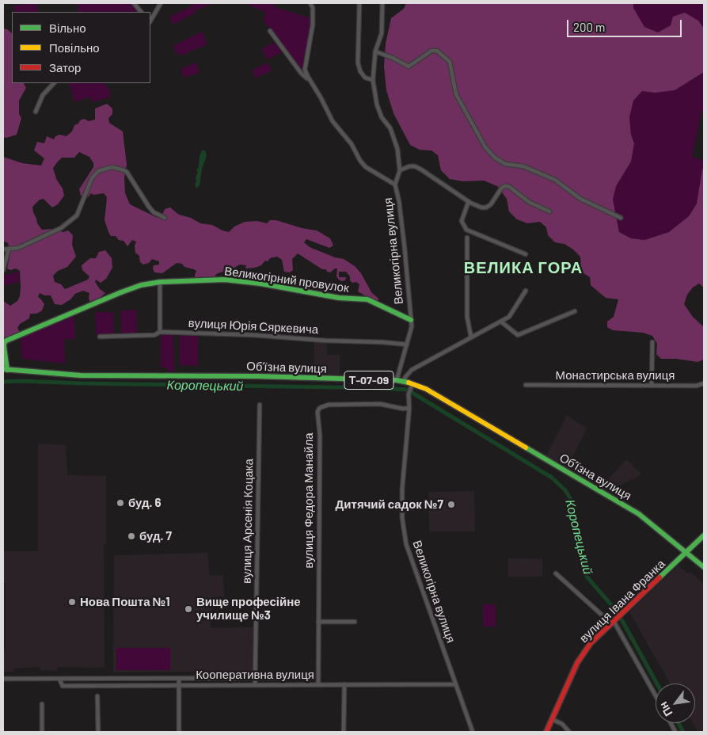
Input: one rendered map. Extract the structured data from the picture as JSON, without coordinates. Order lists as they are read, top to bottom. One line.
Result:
{"streets":{"main road":["Великогірний провулок","Обʼїзна вулиця","Т-07-09","вулиця Івана Франка"],"street":["Великогірна вулиця","вулиця Юрія Сяркевича","Монастирська вулиця","вулиця Федора Манайла","вулиця Арсенія Коцака","Кооперативна вулиця"]},"crossings":[["Великогірна вулиця","Великогірний провулок"],["Великогірна вулиця","вулиця Юрія Сяркевича"],["Великогірна вулиця","Обʼїзна вулиця"],["Великогірна вулиця","вулиця Федора Манайла"],["Великогірна вулиця","Кооперативна вулиця"],["Великогірний провулок","Обʼїзна вулиця"],["Обʼїзна вулиця","Т-07-09"],["Обʼїзна вулиця","вулиця Івана Франка"],["Т-07-09","вулиця Івана Франка"],["вулиця Федора Манайла","Кооперативна вулиця"],["вулиця Арсенія Коцака","Кооперативна вулиця"]],"districts":["ВЕЛИКА ГОРА"],"water":["Коропецький"],"places":["буд. 6","Дитячий садок №7","буд. 7","Нова Пошта №1","Вище професійне училище №3"],"legend":["Вільно","Повільно","Затор"],"scale_bar":"200 m","north":"bottom left"}
